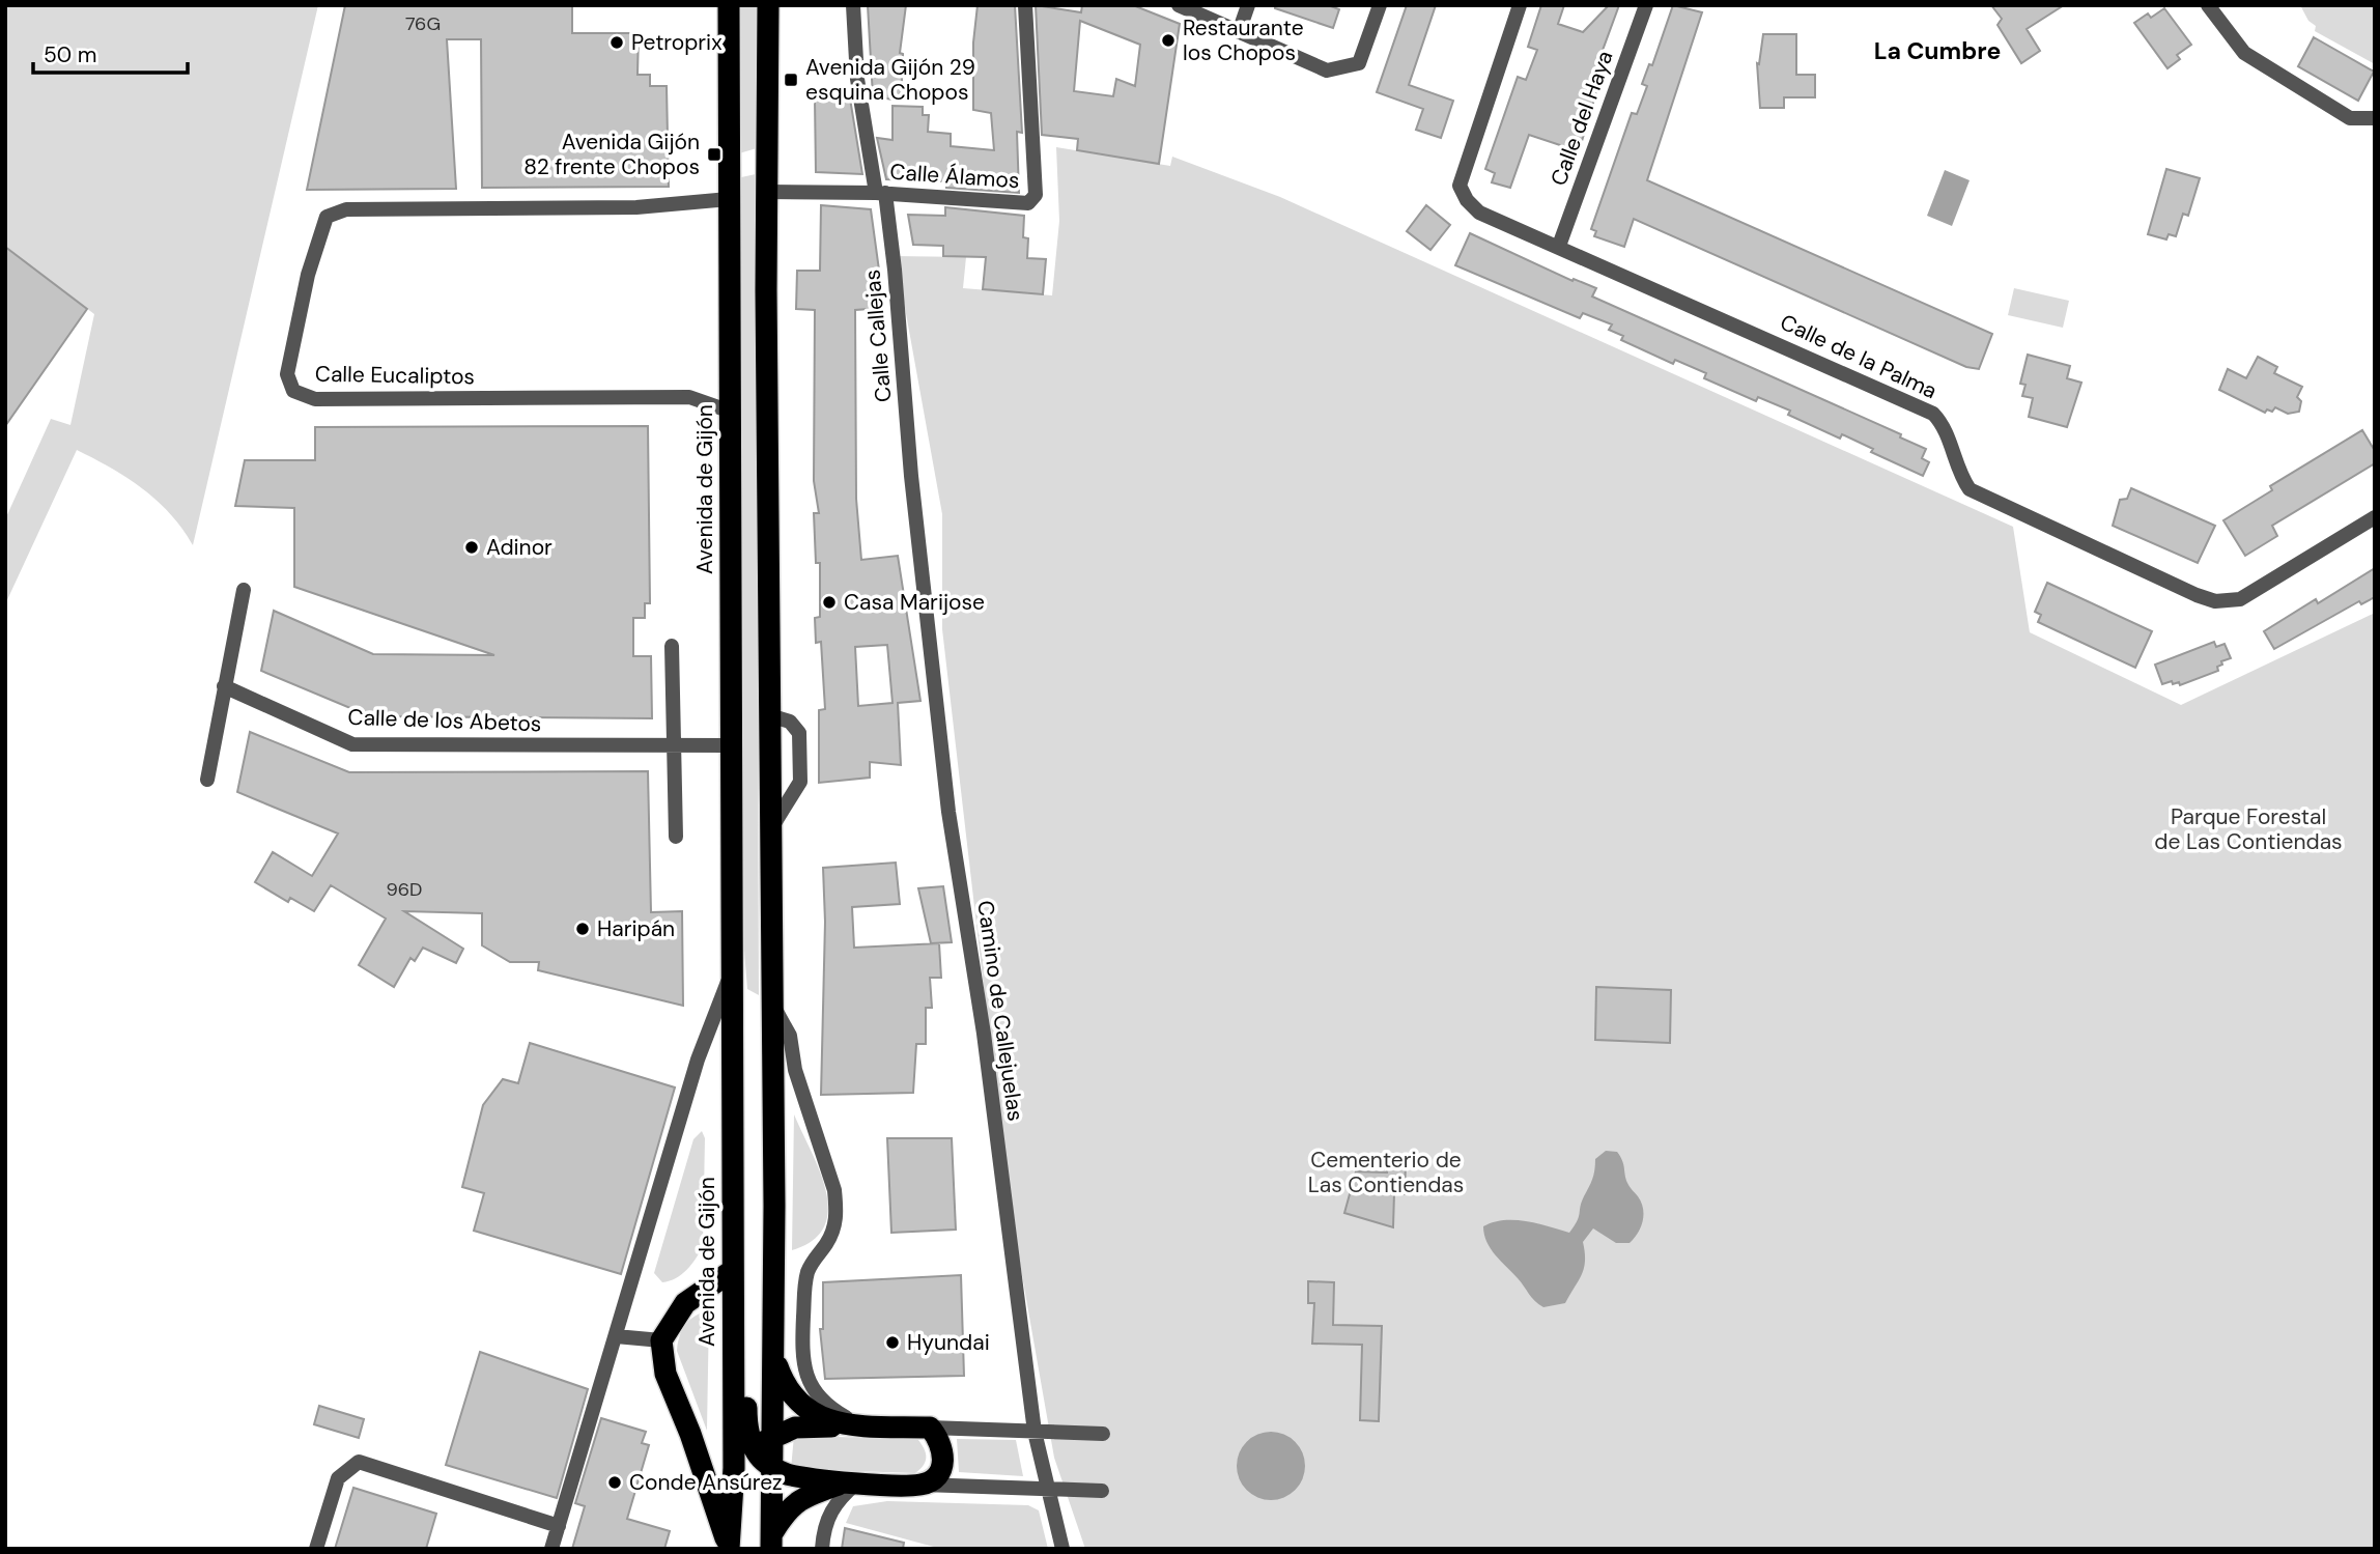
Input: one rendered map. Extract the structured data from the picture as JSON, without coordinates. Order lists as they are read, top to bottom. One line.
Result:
{"streets":{"highway":["Avenida de Gijón"],"street":["Calle del Haya","Calle Álamos","Calle Callejas","Calle de la Palma","Calle Eucaliptos","Calle de los Abetos","Camino de Callejuelas"]},"crossings":[["Calle del Haya","Calle de la Palma"],["Calle Álamos","Calle Callejas"],["Calle Callejas","Camino de Callejuelas"],["Calle Eucaliptos","Avenida de Gijón"],["Avenida de Gijón","Calle de los Abetos"]],"districts":["La Cumbre"],"parks":["Parque Forestal de Las Contiendas","Cementerio de Las Contiendas"],"places":{"other":["Restaurante los Chopos","Petroprix","Adinor","Casa Marijose","Haripán","Hyundai","Conde Ansúrez"],"transit":["Avenida Gijón 29 esquina Chopos","Avenida Gijón 82 frente Chopos"]},"house_numbers":["76G","96D"],"scale_bar":"50 m"}
